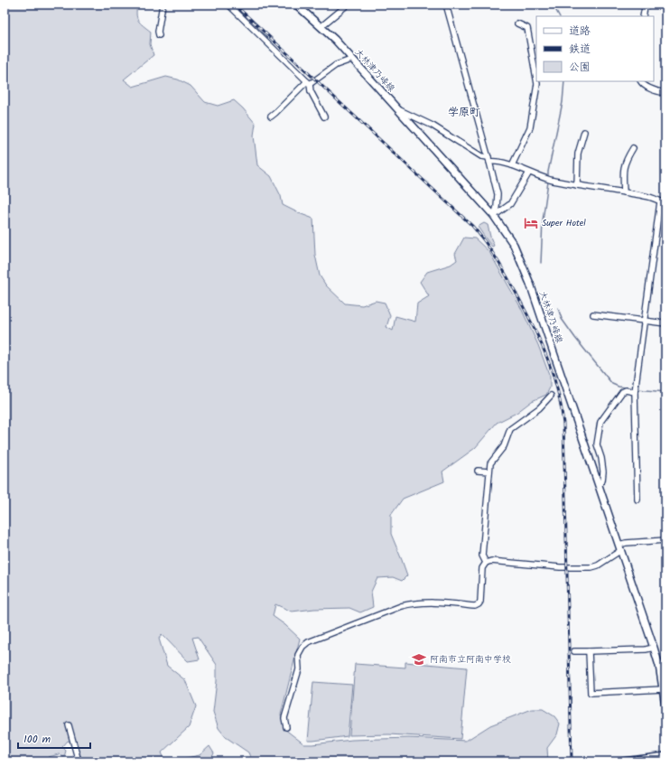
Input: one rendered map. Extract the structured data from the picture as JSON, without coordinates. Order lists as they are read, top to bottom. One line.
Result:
{"streets":{"main road":["大林津乃峰線"]},"districts":["学原町"],"places":{"hotel":["Super Hotel"],"school or university":["阿南市立阿南中学校"]},"legend":["道路","鉄道","公園"],"scale_bar":"100 m"}
